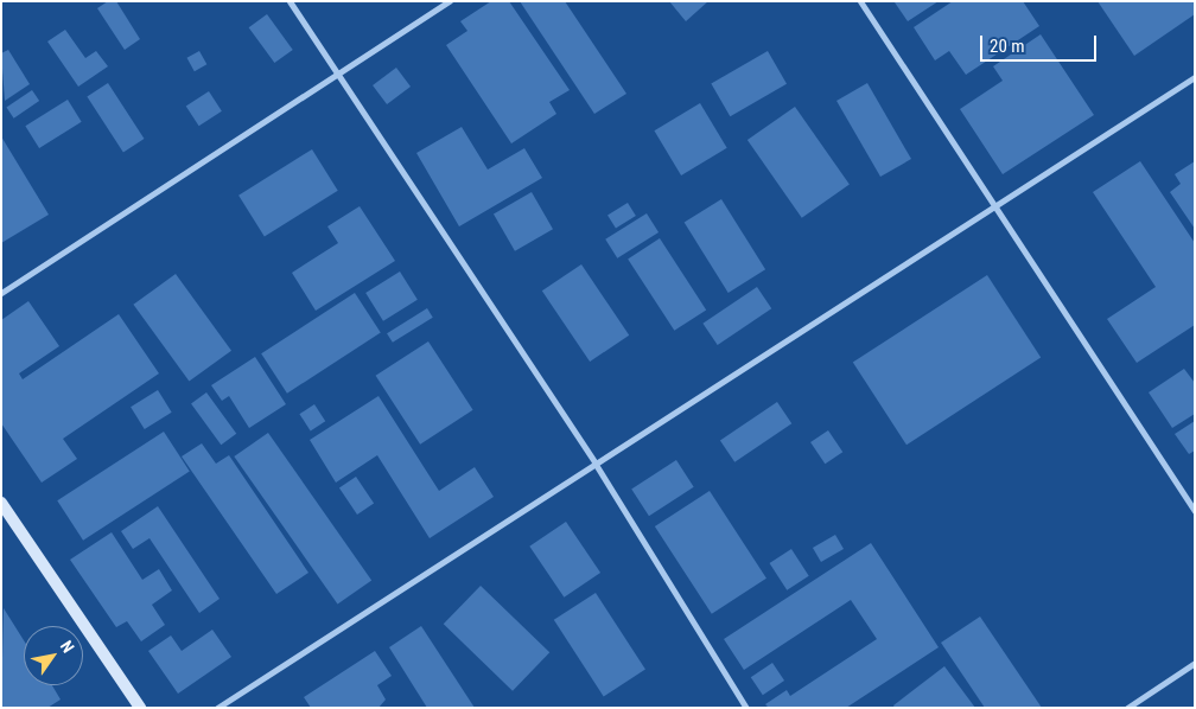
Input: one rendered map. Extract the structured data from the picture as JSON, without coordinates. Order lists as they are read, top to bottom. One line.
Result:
{"scale_bar":"20 m","north":"top right"}
